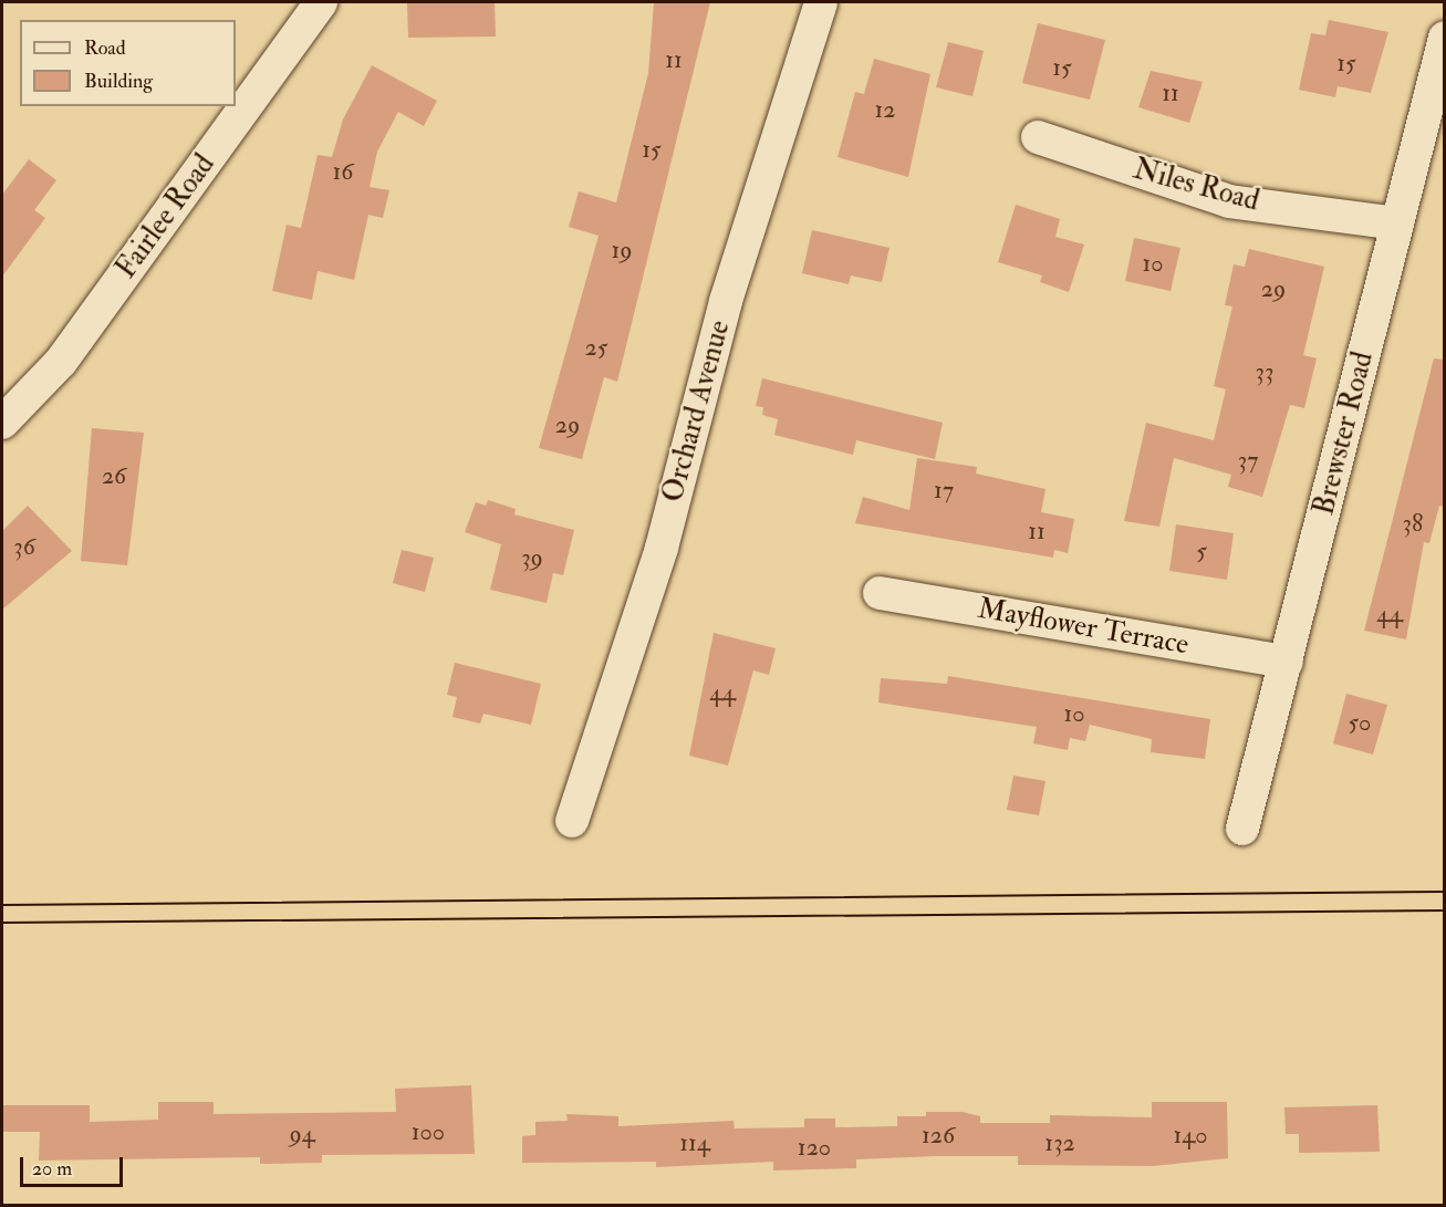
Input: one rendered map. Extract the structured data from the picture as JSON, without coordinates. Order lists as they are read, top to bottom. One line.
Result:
{"streets":{"street":["Niles Road","Fairlee Road","Orchard Avenue","Brewster Road","Mayflower Terrace"]},"crossings":[["Niles Road","Brewster Road"],["Brewster Road","Mayflower Terrace"]],"house_numbers":["11","15","15","11","12","15","16","19","10","29","25","33","29","37","26","17","38","11","36","5","39","44","44","10","50","100","94","126","140","114","132","120"],"legend":["Road","Building"],"scale_bar":"20 m"}
